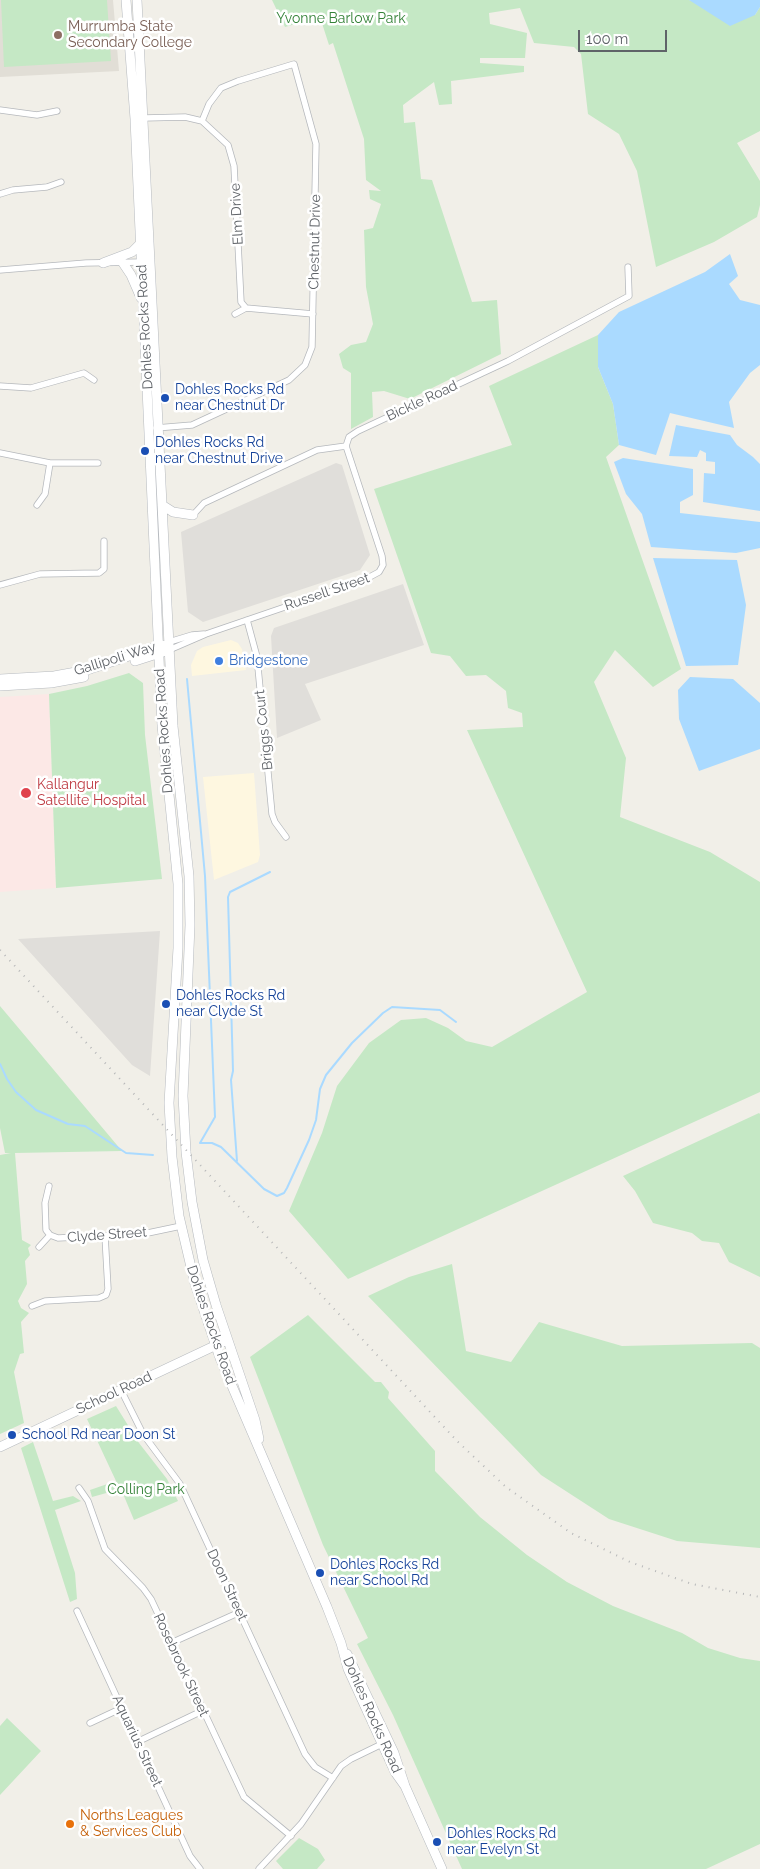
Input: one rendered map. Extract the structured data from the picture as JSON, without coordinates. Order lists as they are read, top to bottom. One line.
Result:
{"streets":{"main road":["Dohles Rocks Road","Gallipoli Way","School Road"],"street":["Elm Drive","Chestnut Drive","Bickle Road","Russell Street","Briggs Court","Clyde Street","Doon Street","Rosebrook Street","Aquarius Street"]},"crossings":[["Elm Drive","Chestnut Drive"],["Chestnut Drive","Dohles Rocks Road"],["Dohles Rocks Road","Russell Street"],["Dohles Rocks Road","Gallipoli Way"],["Dohles Rocks Road","Clyde Street"],["Dohles Rocks Road","School Road"],["Bickle Road","Russell Street"],["Russell Street","Gallipoli Way"],["Russell Street","Briggs Court"],["School Road","Doon Street"]],"parks":["Yvonne Barlow Park","Colling Park"],"places":["Murrumba State Secondary College","Dohles Rocks Rd near Chestnut Dr","Dohles Rocks Rd near Chestnut Drive","Bridgestone","Kallangur Satellite Hospital","Dohles Rocks Rd near Clyde St","School Rd near Doon St","Dohles Rocks Rd near School Rd","Norths Leagues & Services Club","Dohles Rocks Rd near Evelyn St"],"scale_bar":"100 m"}
